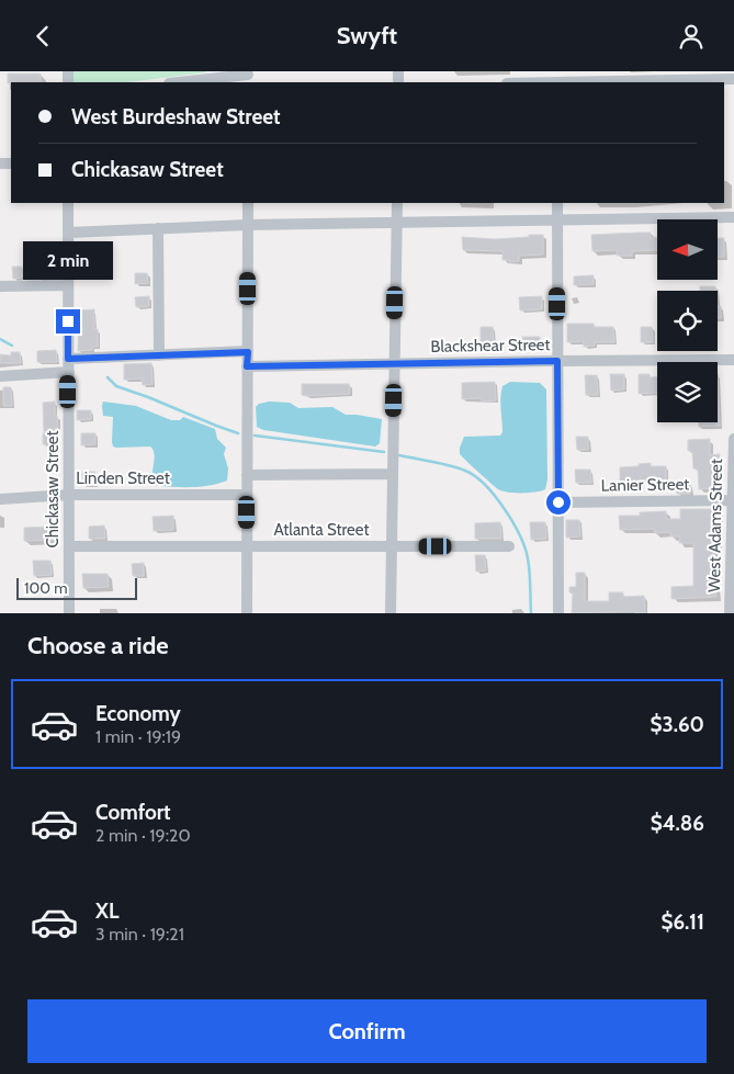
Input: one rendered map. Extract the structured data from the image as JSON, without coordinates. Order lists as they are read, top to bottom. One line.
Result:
{"streets":{"street":["Blackshear Street","Linden Street","Lanier Street","Chickasaw Street","West Adams Street","Atlanta Street"]},"crossings":[["Linden Street","Chickasaw Street"],["Lanier Street","West Adams Street"],["Chickasaw Street","Atlanta Street"]],"scale_bar":"100 m","north":"left","page":{"header":"Swyft","banner":["West Burdeshaw Street","Chickasaw Street"],"bubble":"2 min","scale":"100 m","heading":"Choose a ride","list":[{"name":"Economy","note":"1 min · 19:19","value":"$3.60"},{"name":"Comfort","note":"2 min · 19:20","value":"$4.86"},{"name":"XL","note":"3 min · 19:21","value":"$6.11"}],"buttons":"Confirm"}}
